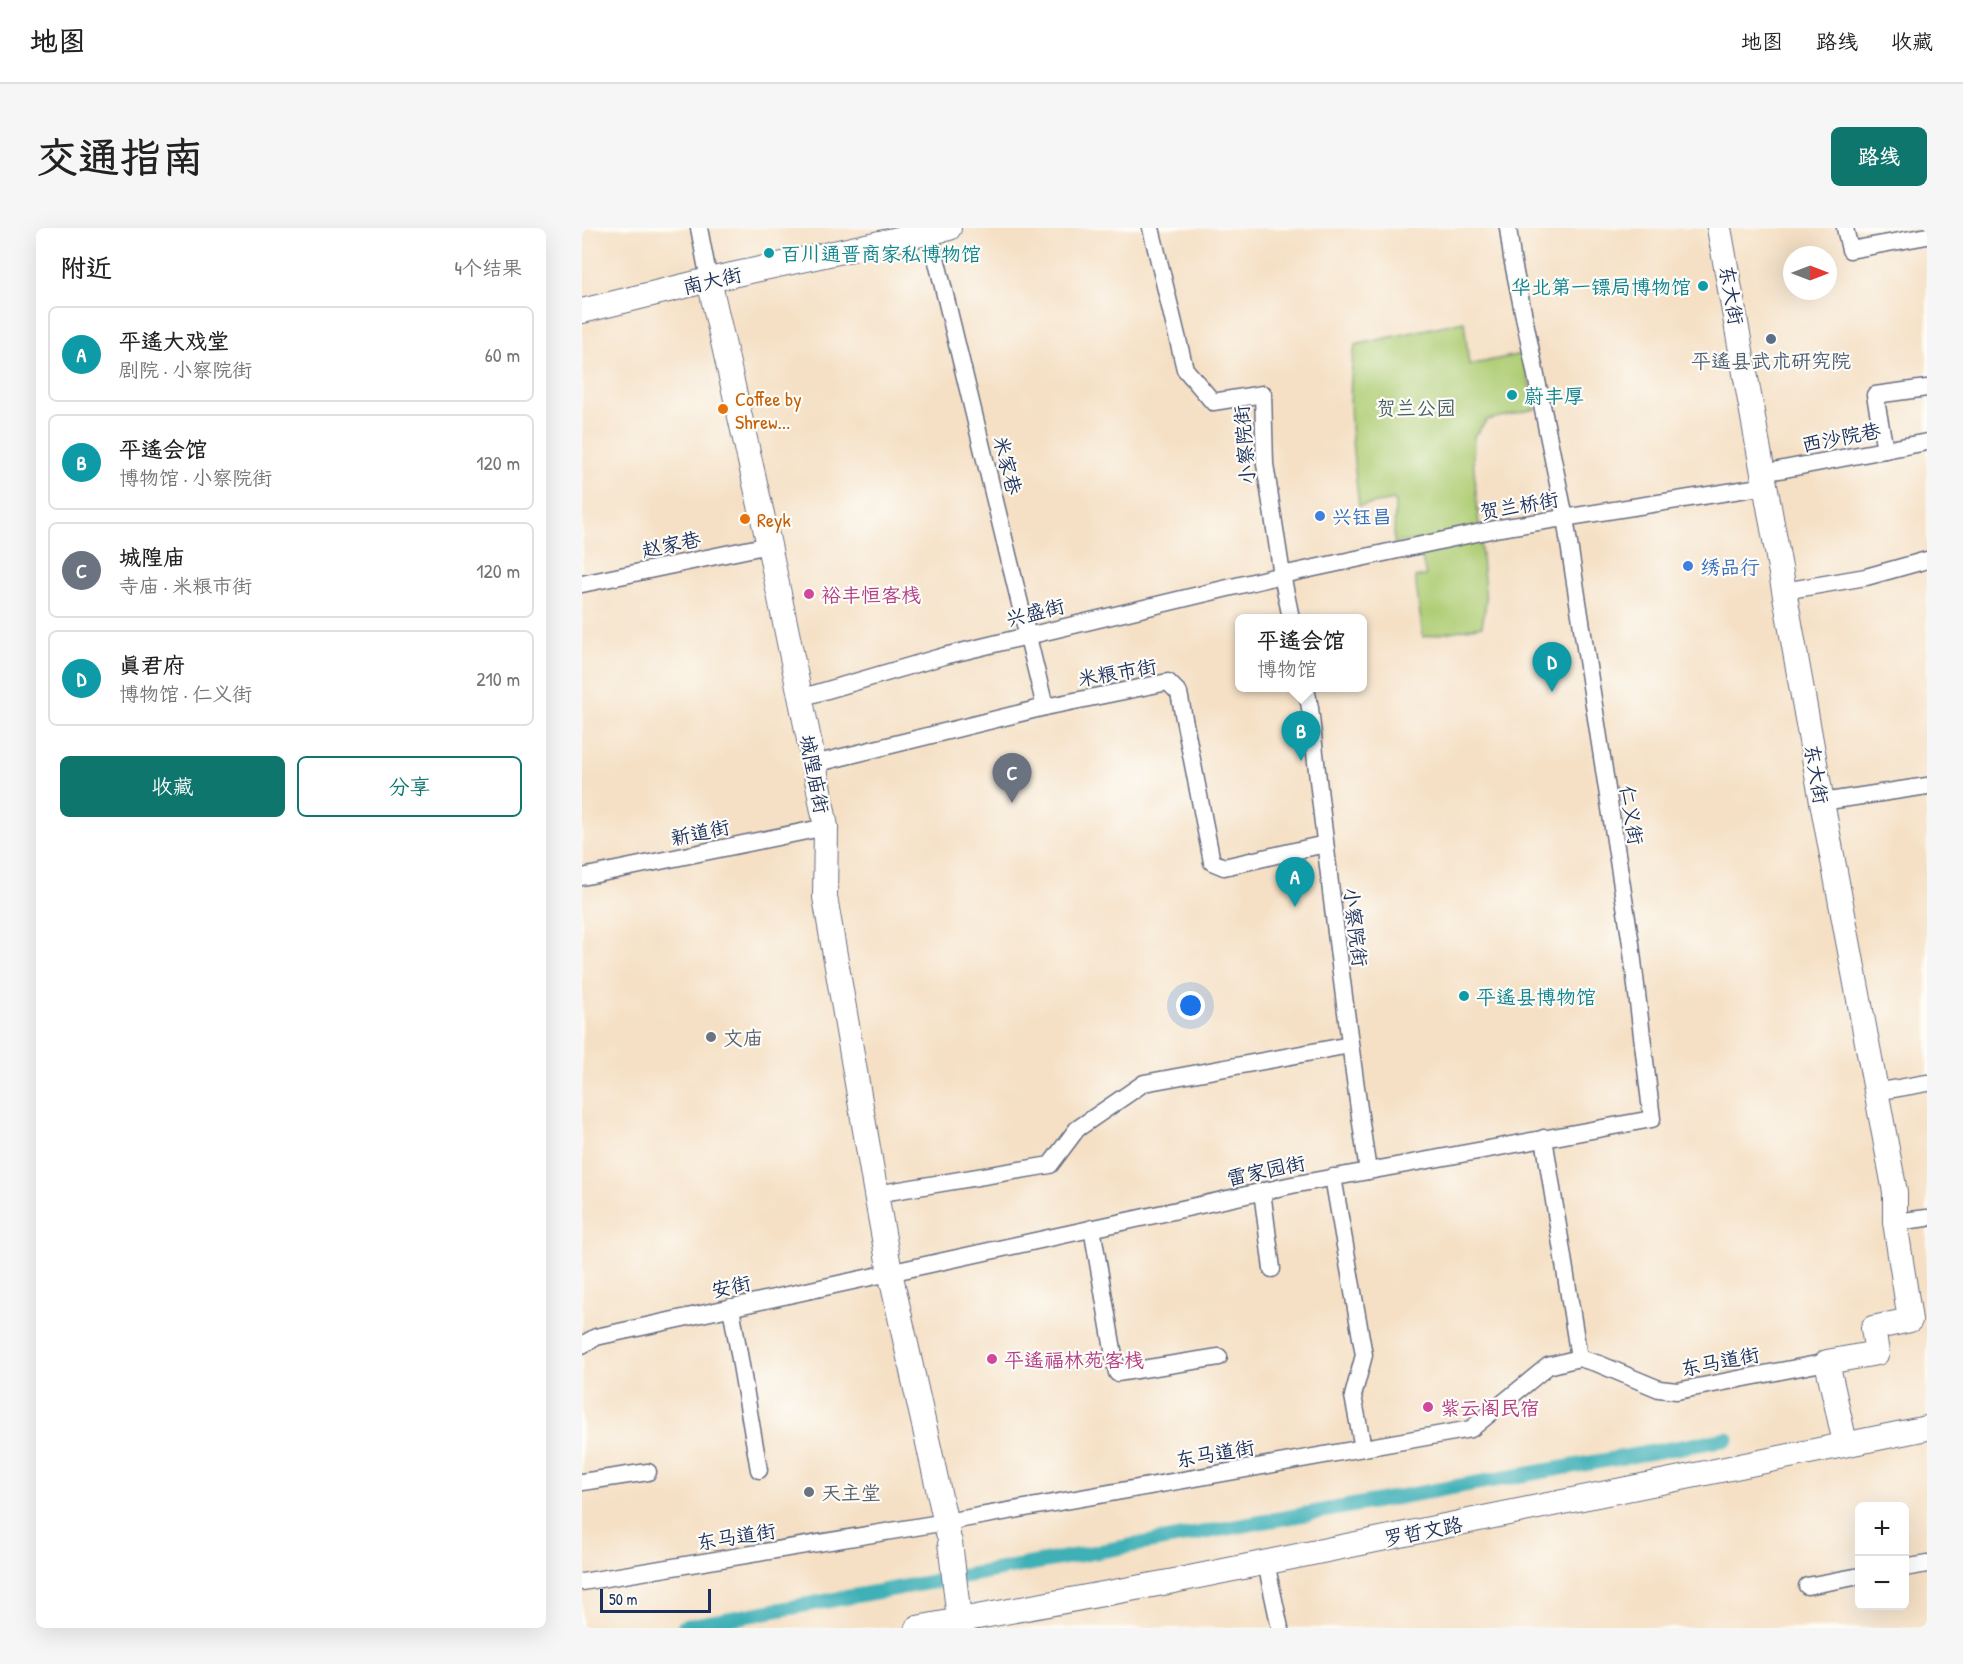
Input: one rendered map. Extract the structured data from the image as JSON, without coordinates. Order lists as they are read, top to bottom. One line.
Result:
{"streets":{"street":["南大街","东大街","西沙院巷","小察院街","米家巷","贺兰桥街","赵家巷","兴盛街","米粮市街","城隍庙街","仁义街","新道街","雷家园街","安街","东马道街","罗哲文路"]},"crossings":[["南大街","米家巷"],["南大街","城隍庙街"],["东大街","西沙院巷"],["东大街","贺兰桥街"],["西沙院巷","贺兰桥街"],["小察院街","贺兰桥街"],["小察院街","兴盛街"],["小察院街","米粮市街"],["小察院街","雷家园街"],["米家巷","兴盛街"],["米家巷","米粮市街"],["贺兰桥街","兴盛街"],["贺兰桥街","仁义街"],["赵家巷","城隍庙街"],["兴盛街","城隍庙街"],["米粮市街","城隍庙街"],["城隍庙街","新道街"],["城隍庙街","雷家园街"],["城隍庙街","安街"],["城隍庙街","东马道街"],["城隍庙街","罗哲文路"],["仁义街","雷家园街"],["雷家园街","安街"]],"parks":["贺兰公园"],"places":["百川通晋商家私博物馆","华北第一镖局博物馆","平遥县武术研究院","蔚丰厚","Coffee by Shrew...","兴钰昌","Reyk","绣品行","裕丰恒客栈","平遥县博物馆","文庙","平遥福林苑客栈","紫云阁民宿","天主堂"],"scale_bar":"50 m","north":"right","page":{"header":"地图","nav":["地图","路线","收藏"],"buttons":["路线",["收藏","分享"]],"title":"交通指南","heading":["附近","4个结果"],"list":[{"mark":"A","name":"平遥大戏堂","note":"剧院 · 小察院街","value":"60 m"},{"mark":"B","name":"平遥会馆","note":"博物馆 · 小察院街","value":"120 m"},{"mark":"C","name":"城隍庙","note":"寺庙 · 米粮市街","value":"120 m"},{"mark":"D","name":"真君府","note":"博物馆 · 仁义街","value":"210 m"}],"popup":["平遥会馆","博物馆"],"pins":["D","B","C","A"],"map_buttons":["+","−"],"scale":"50 m"}}
